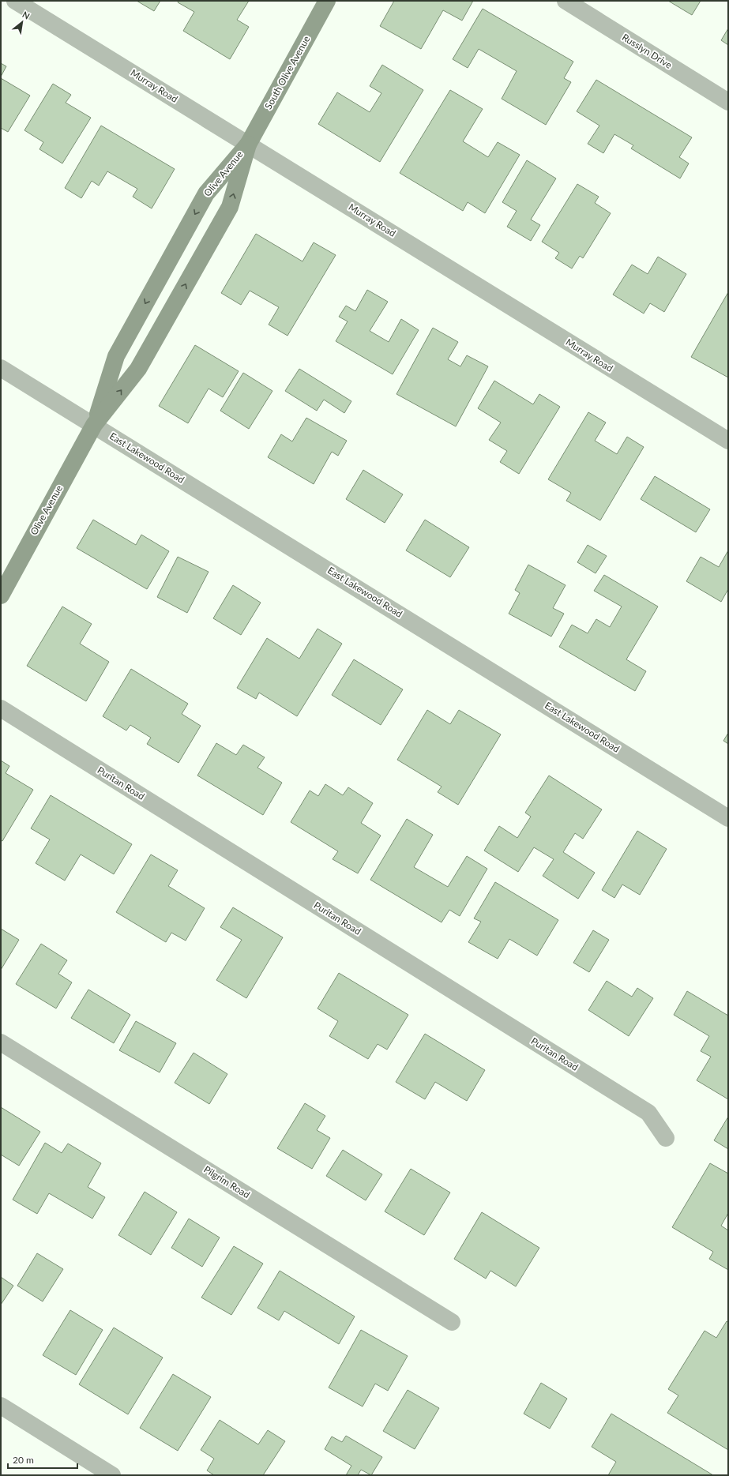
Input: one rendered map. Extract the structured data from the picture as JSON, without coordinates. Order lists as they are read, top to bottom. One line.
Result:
{"streets":{"street":["Russlyn Drive","South Olive Avenue","Murray Road","Olive Avenue","East Lakewood Road","Puritan Road","Pilgrim Road"]},"crossings":[["South Olive Avenue","Murray Road"],["South Olive Avenue","Olive Avenue"],["Murray Road","Olive Avenue"],["Olive Avenue","East Lakewood Road"]],"scale_bar":"20 m","north":"top right"}
